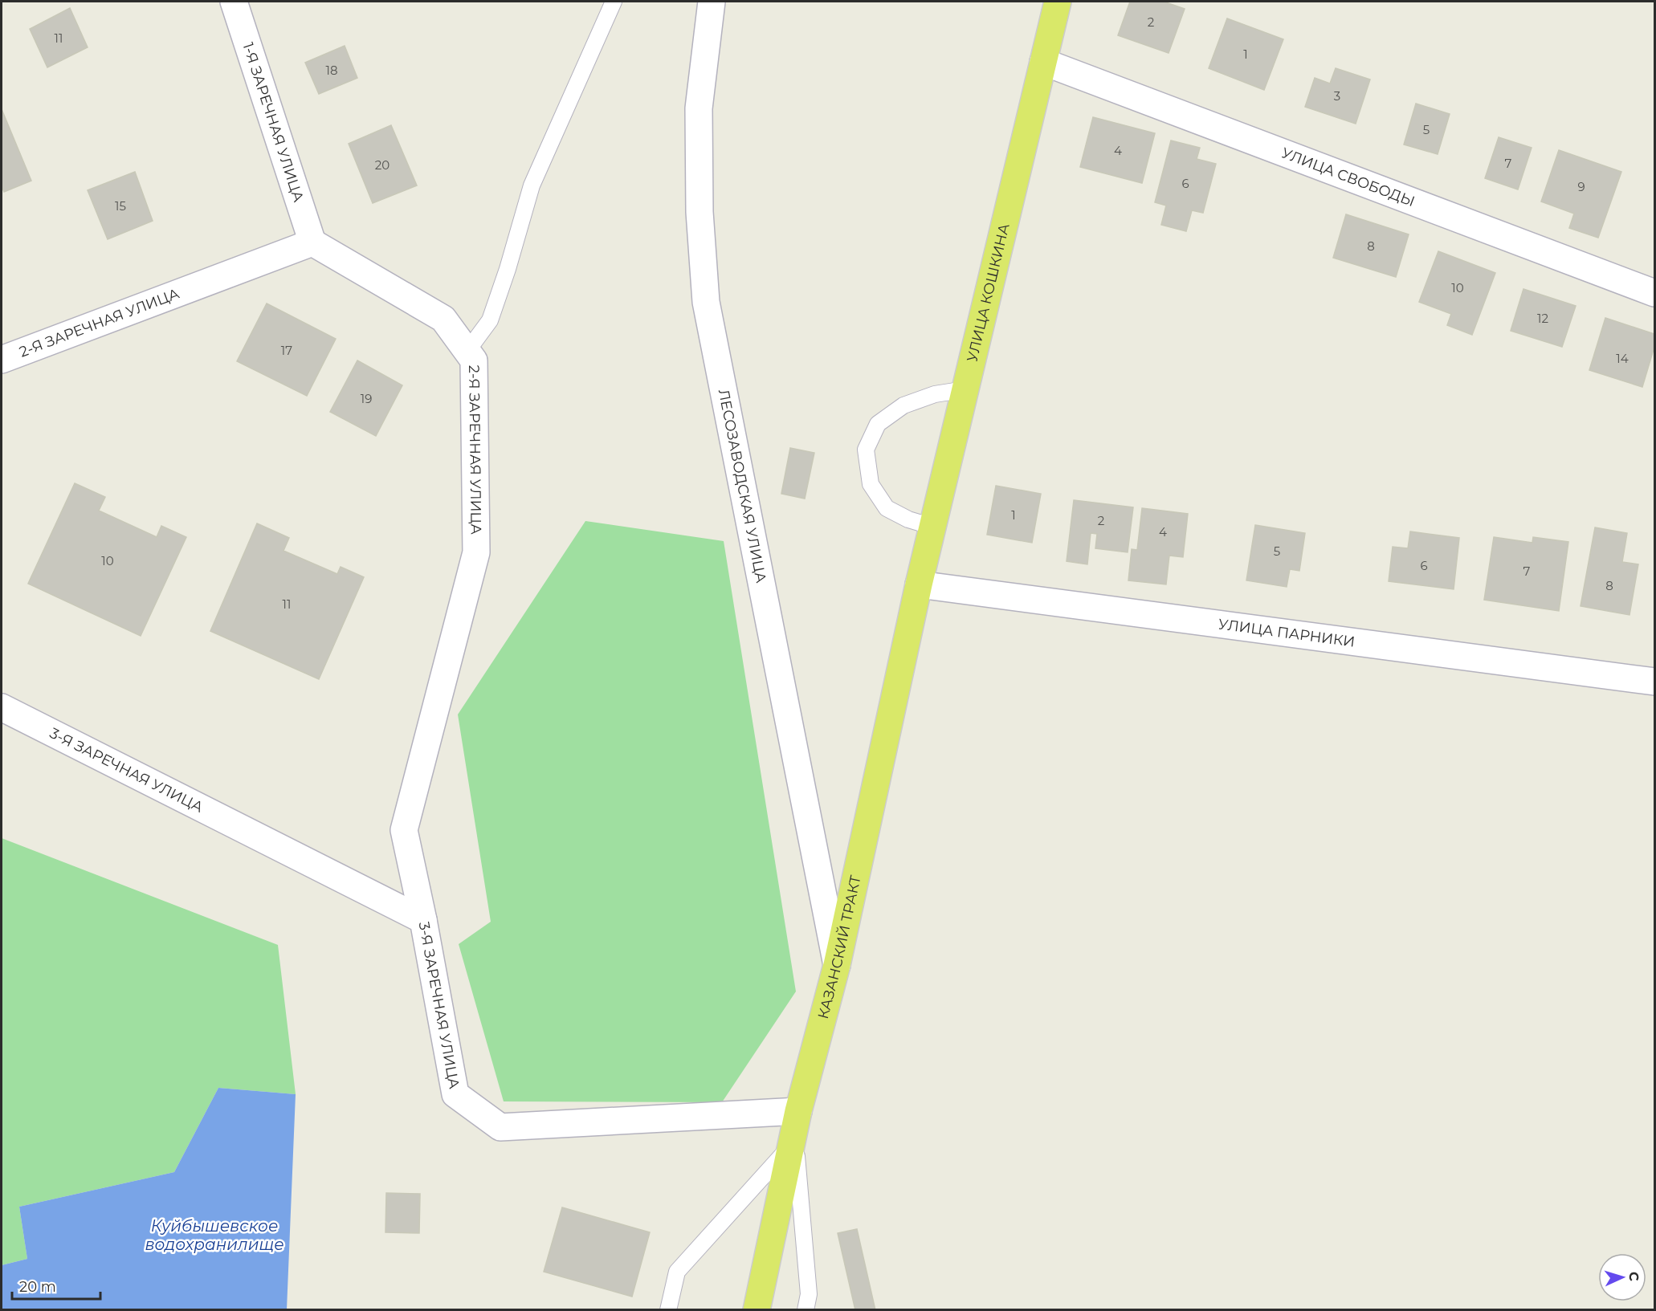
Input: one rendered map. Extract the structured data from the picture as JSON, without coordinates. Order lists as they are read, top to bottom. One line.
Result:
{"streets":{"main road":["УЛИЦА КОШКИНА","КАЗАНСКИЙ ТРАКТ"],"street":["1-Я ЗАРЕЧНАЯ УЛИЦА","УЛИЦА СВОБОДЫ","2-Я ЗАРЕЧНАЯ УЛИЦА","ЛЕСОЗАВОДСКАЯ УЛИЦА","УЛИЦА ПАРНИКИ","3-Я ЗАРЕЧНАЯ УЛИЦА"]},"crossings":[["1-Я ЗАРЕЧНАЯ УЛИЦА","2-Я ЗАРЕЧНАЯ УЛИЦА"],["УЛИЦА СВОБОДЫ","УЛИЦА КОШКИНА"],["УЛИЦА КОШКИНА","УЛИЦА ПАРНИКИ"],["УЛИЦА КОШКИНА","КАЗАНСКИЙ ТРАКТ"],["2-Я ЗАРЕЧНАЯ УЛИЦА","3-Я ЗАРЕЧНАЯ УЛИЦА"],["ЛЕСОЗАВОДСКАЯ УЛИЦА","КАЗАНСКИЙ ТРАКТ"],["УЛИЦА ПАРНИКИ","КАЗАНСКИЙ ТРАКТ"],["3-Я ЗАРЕЧНАЯ УЛИЦА","КАЗАНСКИЙ ТРАКТ"]],"water":["Куйбышевское водохранилище"],"house_numbers":["2","11","1","18","3","5","4","7","20","6","9","15","8","10","12","17","14","19","1","2","4","5","10","6","7","8","11"],"scale_bar":"20 m","north":"right"}
